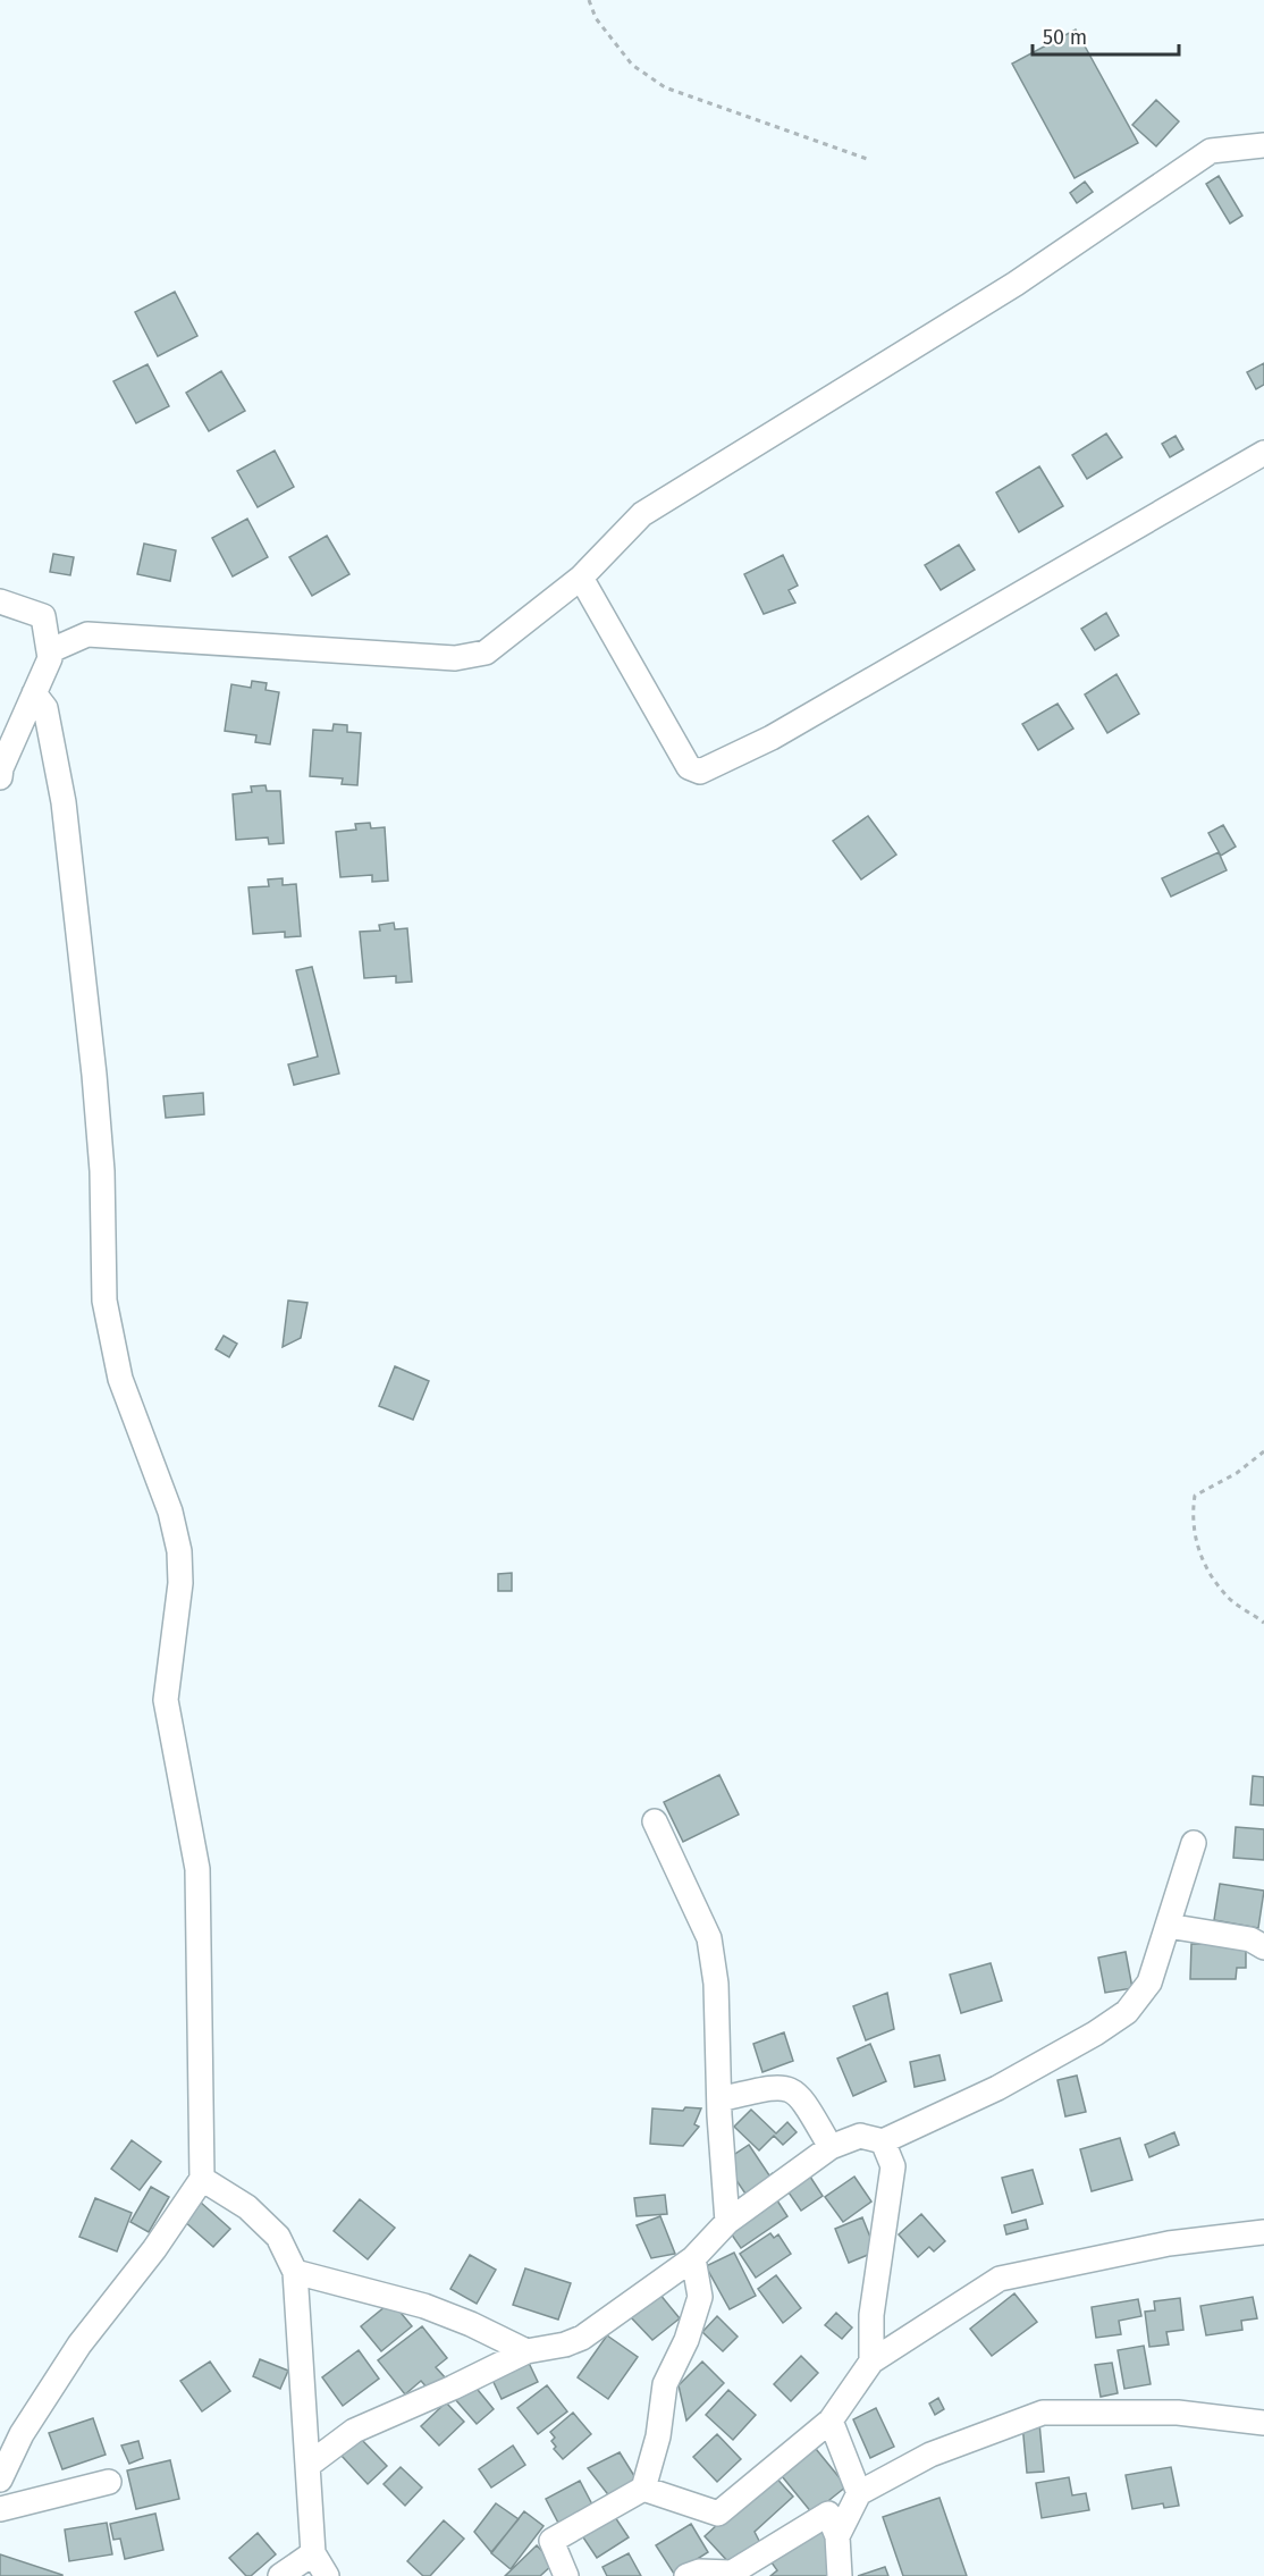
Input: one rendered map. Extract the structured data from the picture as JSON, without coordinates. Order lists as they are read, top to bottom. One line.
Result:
{"scale_bar":"50 m"}
